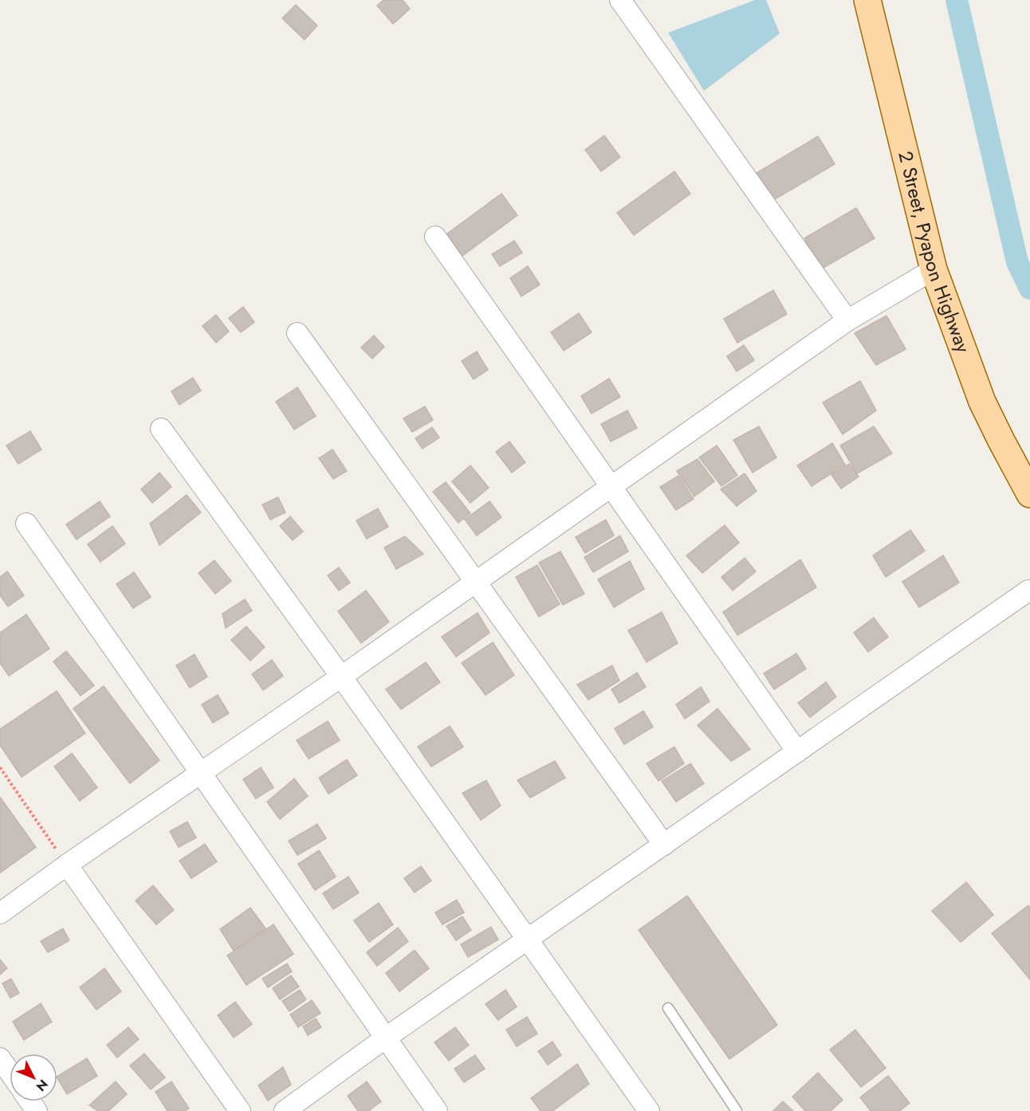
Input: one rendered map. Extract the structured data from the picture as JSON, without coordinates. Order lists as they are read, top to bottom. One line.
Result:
{"streets":{"main road":["2 Street, Pyapon Highway"]},"north":"bottom right"}
